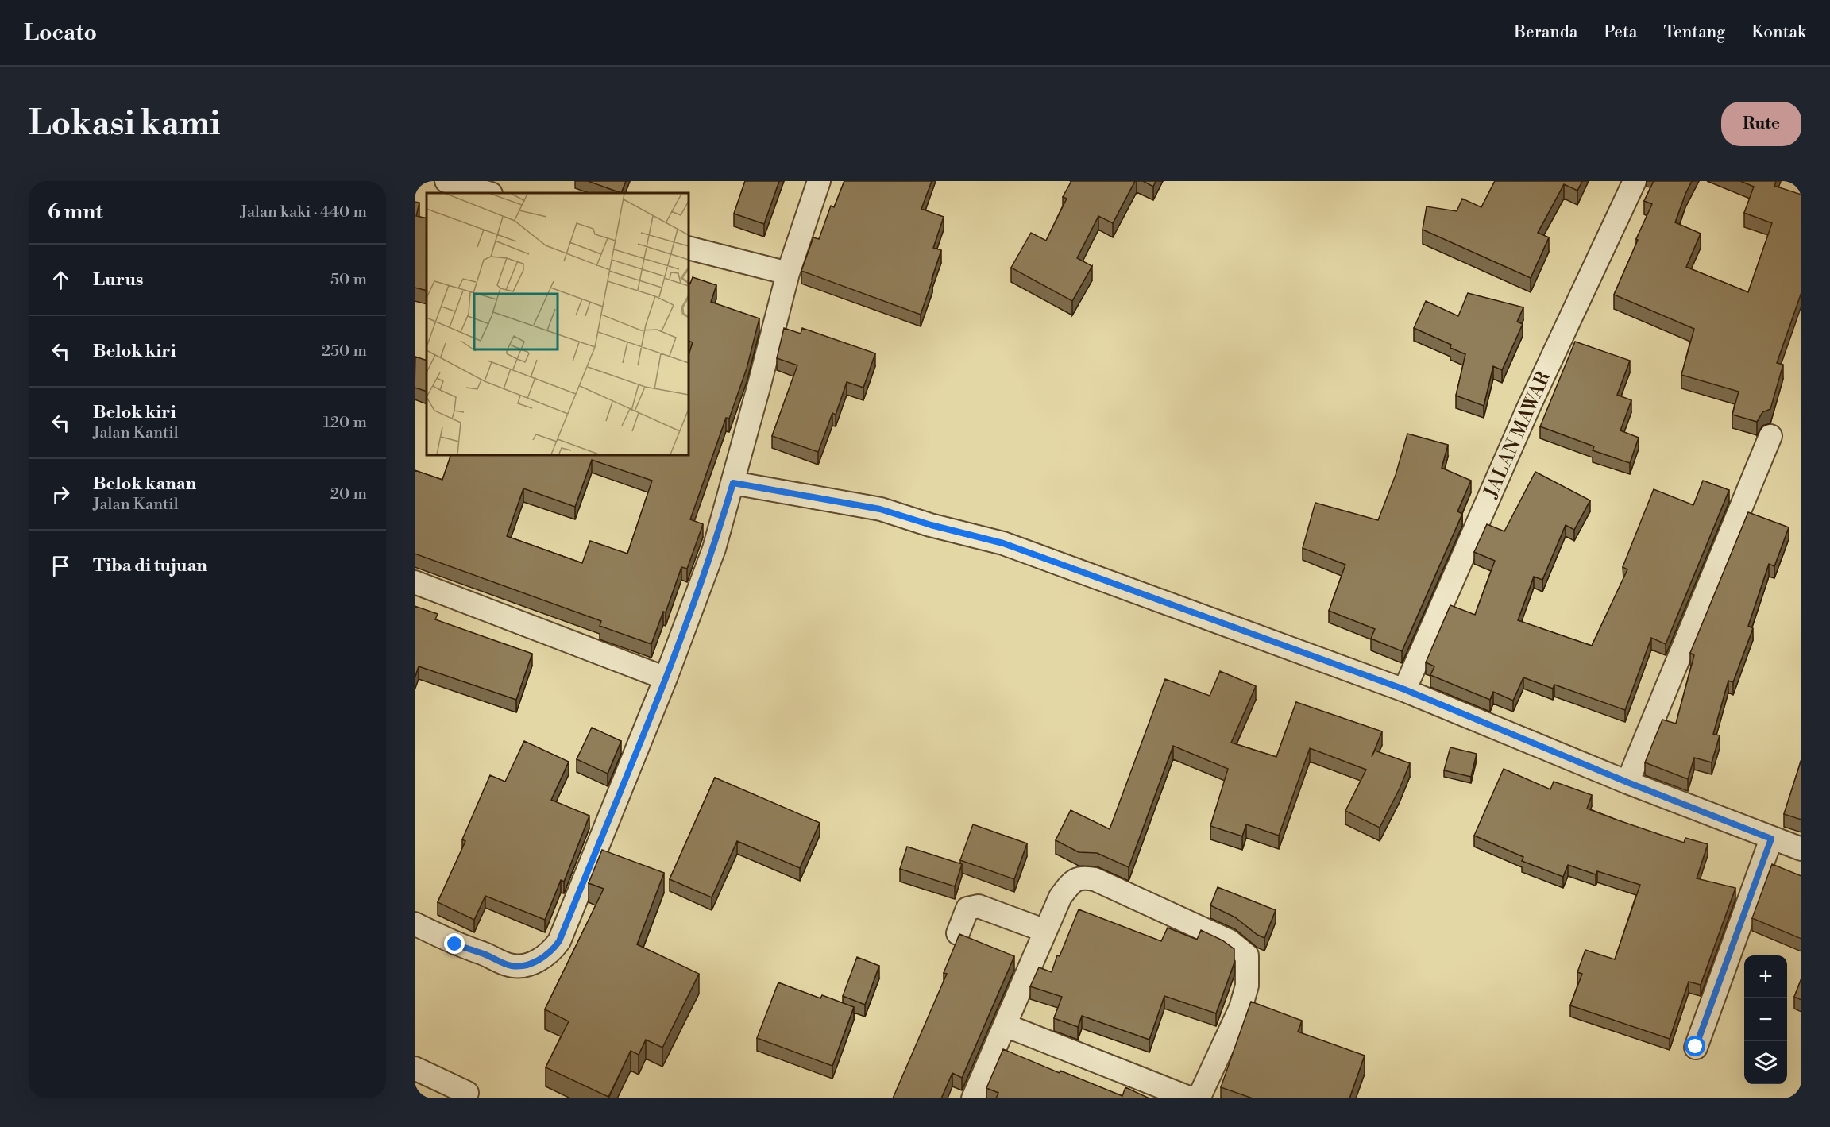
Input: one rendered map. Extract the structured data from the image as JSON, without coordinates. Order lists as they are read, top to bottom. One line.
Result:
{"streets":{"street":["JALAN MAWAR"]},"page":{"header":"Locato","nav":["Beranda","Peta","Tentang","Kontak"],"buttons":"Rute","title":"Lokasi kami","heading":["6 mnt","Jalan kaki · 440 m"],"list":[["Lurus","50 m"],["Belok kiri","250 m"],["Belok kiri","Jalan Kantil","120 m"],["Belok kanan","Jalan Kantil","20 m"],"Tiba di tujuan"],"map_buttons":["+","−"]}}
